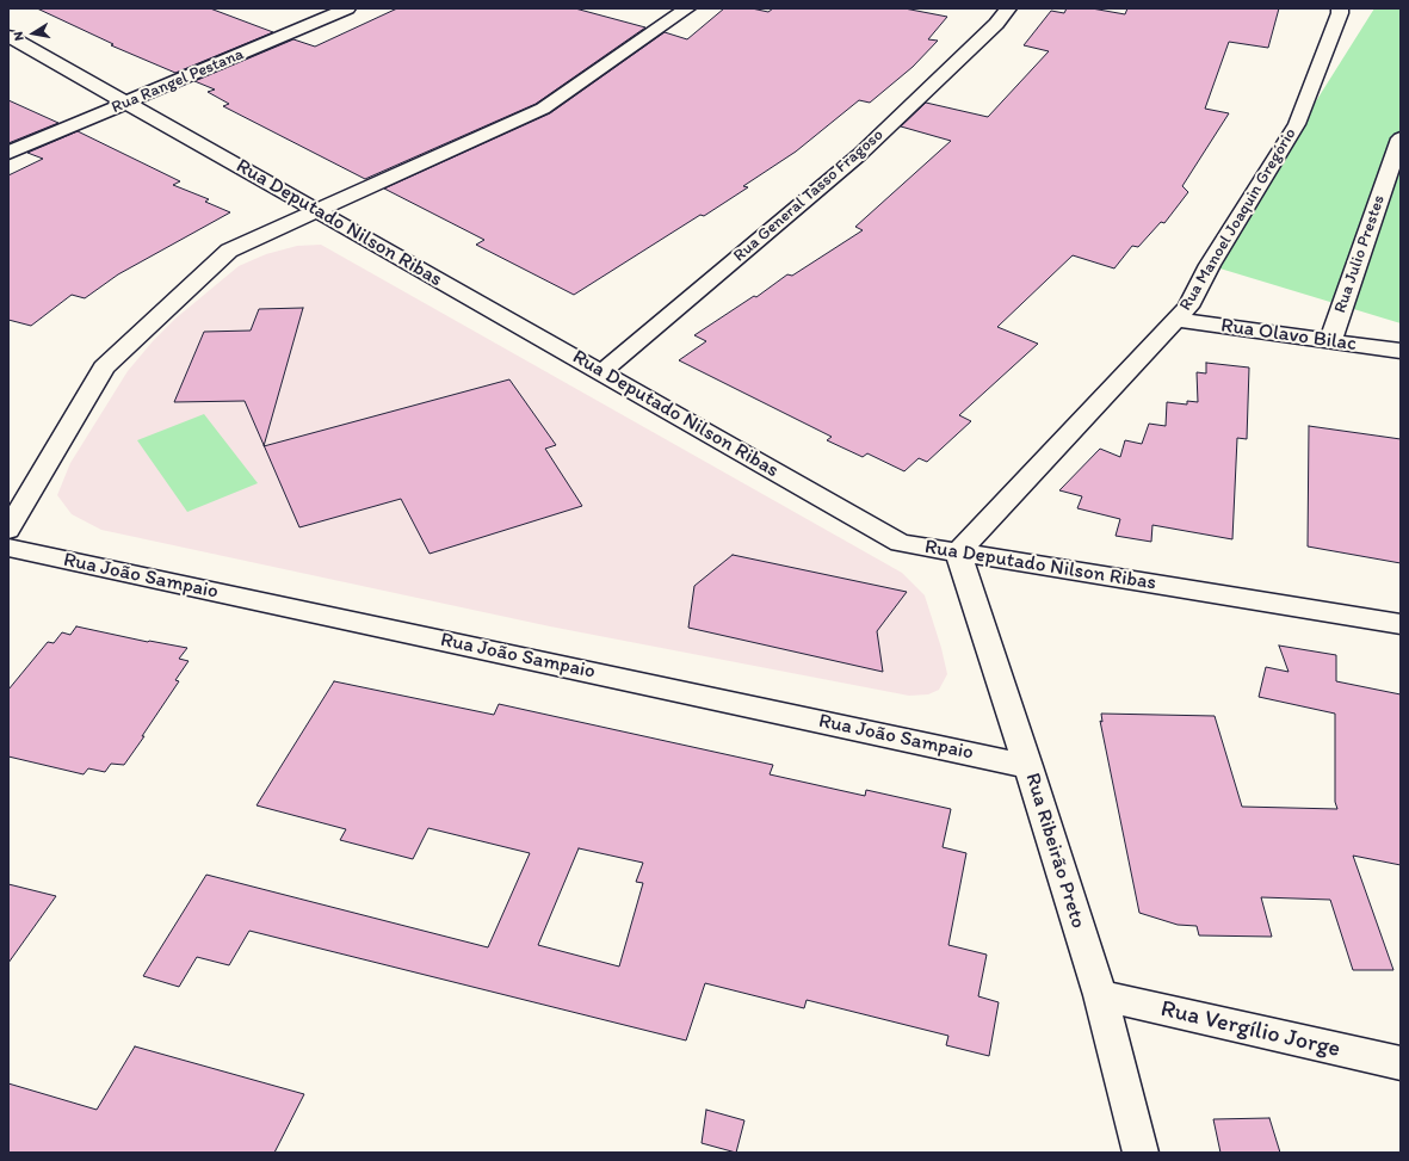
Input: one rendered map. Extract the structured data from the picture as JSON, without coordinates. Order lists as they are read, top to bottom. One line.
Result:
{"streets":{"street":["Rua Rangel Pestana","Rua General Tasso Fragoso","Rua Manoel Joaquin Gregório","Rua Deputado Nilson Ribas","Rua Julio Prestes","Rua Olavo Bilac","Rua João Sampaio","Rua Ribeirão Preto","Rua Vergílio Jorge"]},"crossings":[["Rua Rangel Pestana","Rua Deputado Nilson Ribas"],["Rua General Tasso Fragoso","Rua Deputado Nilson Ribas"],["Rua Manoel Joaquin Gregório","Rua Deputado Nilson Ribas"],["Rua Manoel Joaquin Gregório","Rua Olavo Bilac"],["Rua Manoel Joaquin Gregório","Rua Ribeirão Preto"],["Rua Deputado Nilson Ribas","Rua Ribeirão Preto"],["Rua Julio Prestes","Rua Olavo Bilac"],["Rua João Sampaio","Rua Ribeirão Preto"],["Rua Ribeirão Preto","Rua Vergílio Jorge"]],"north":"left"}
